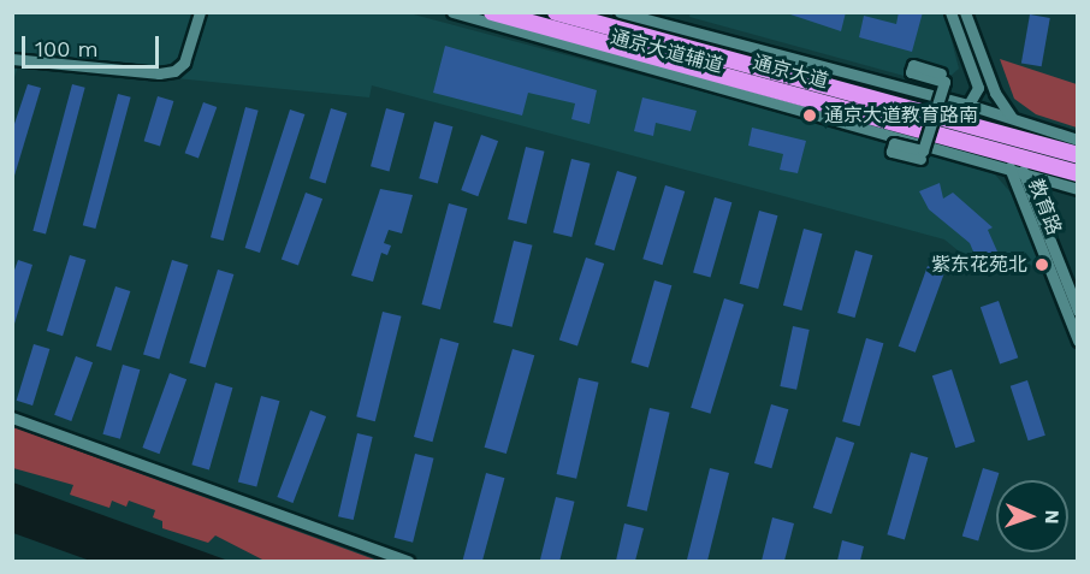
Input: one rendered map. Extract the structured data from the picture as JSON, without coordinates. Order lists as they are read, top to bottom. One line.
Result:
{"streets":{"highway":["通京大道"],"street":["通京大道辅道","教育路"]},"crossings":[["通京大道辅道","教育路"]],"places":["通京大道教育路南","紫东花苑北"],"scale_bar":"100 m","north":"right"}
